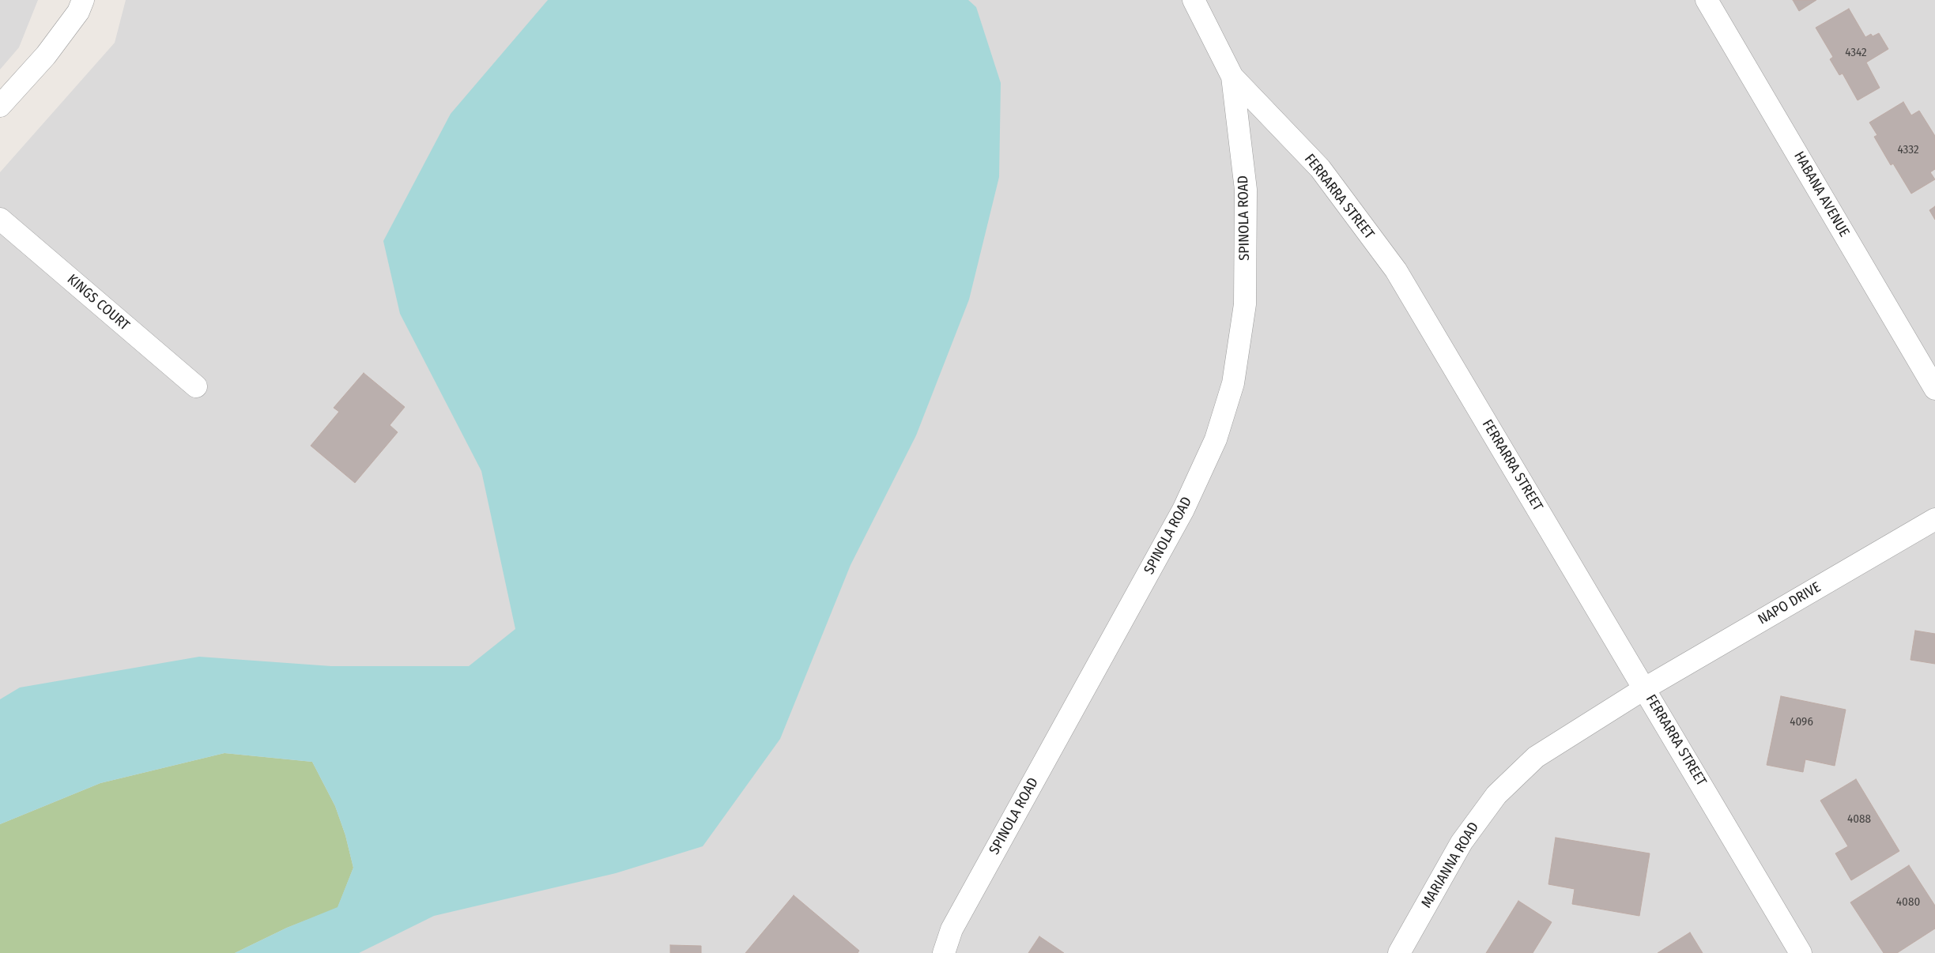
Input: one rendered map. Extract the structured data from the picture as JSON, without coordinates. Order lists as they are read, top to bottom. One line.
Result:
{"streets":{"street":["HABANA AVENUE","FERRARRA STREET","SPINOLA ROAD","KINGS COURT","NAPO DRIVE","MARIANNA ROAD"]},"crossings":[["FERRARRA STREET","SPINOLA ROAD"],["FERRARRA STREET","NAPO DRIVE"],["FERRARRA STREET","MARIANNA ROAD"],["NAPO DRIVE","MARIANNA ROAD"]],"house_numbers":["4342","4332","4096","4088","4080"]}
